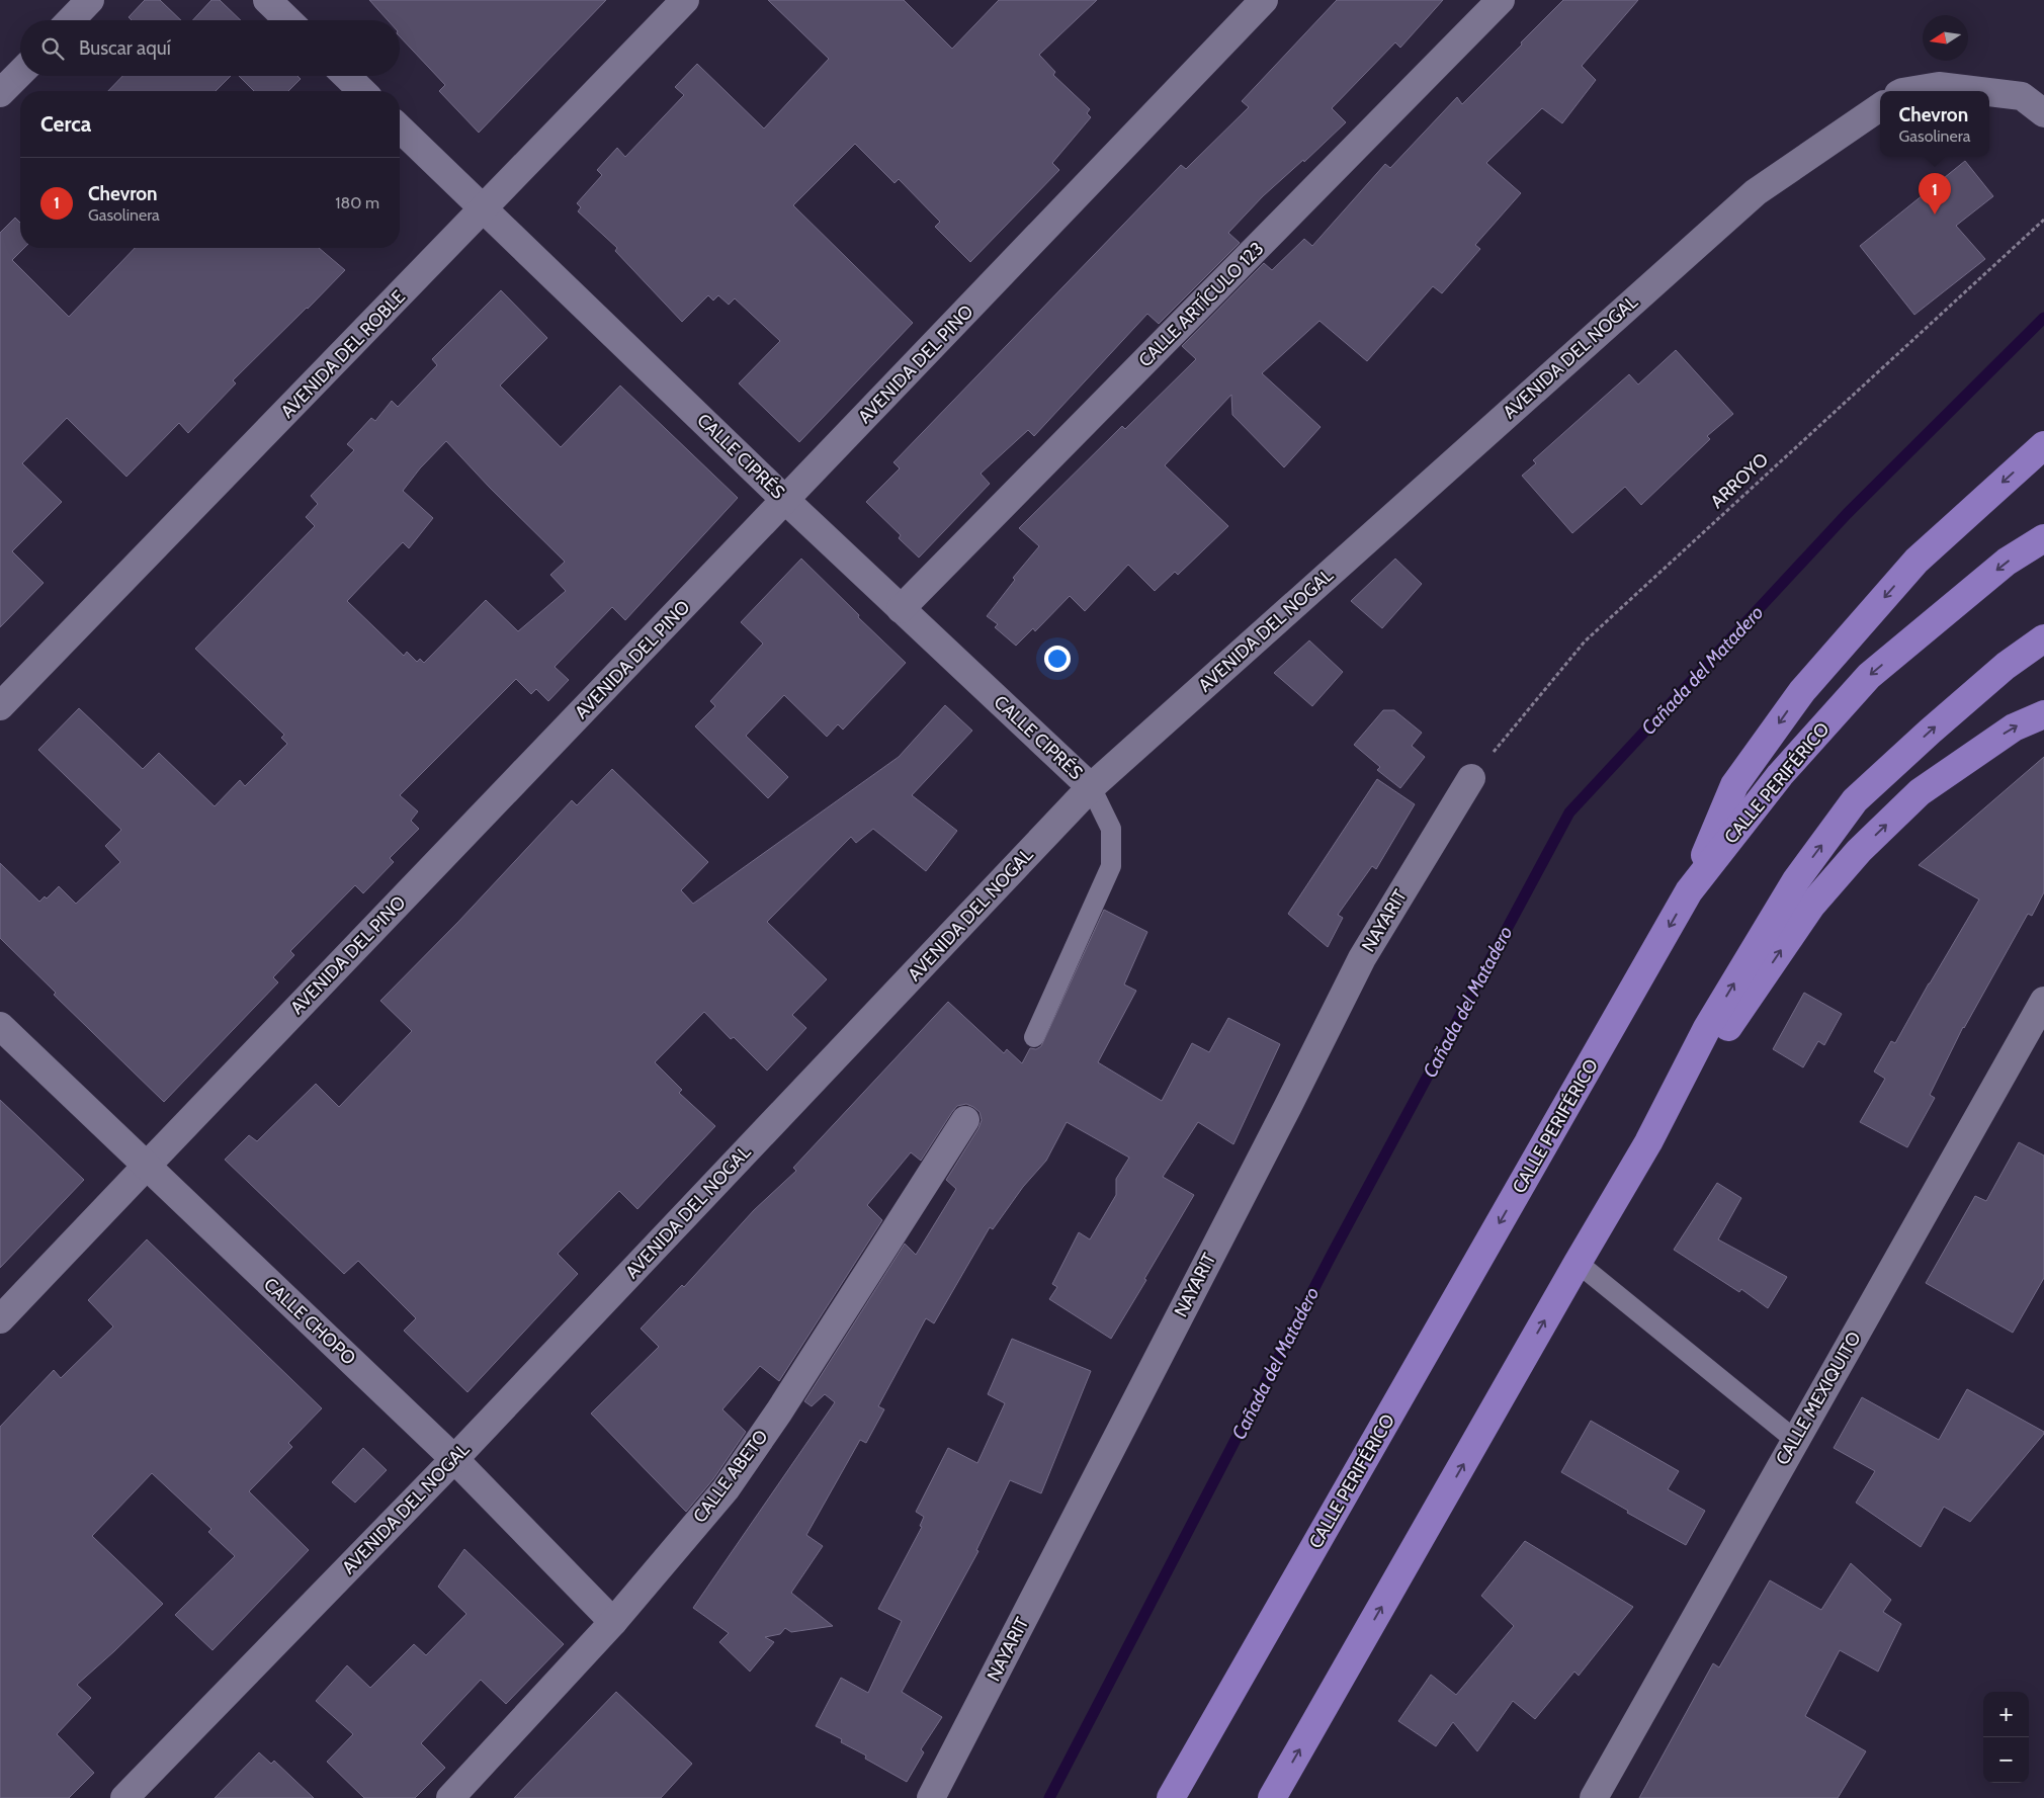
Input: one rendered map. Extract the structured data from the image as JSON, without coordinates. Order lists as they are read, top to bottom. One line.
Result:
{"streets":{"highway":["CALLE PERIFÉRICO"],"street":["CALLE ARTÍCULO 123","AVENIDA DEL ROBLE","AVENIDA DEL NOGAL","AVENIDA DEL PINO","CALLE CIPRÉS","NAYARIT","CALLE CHOPO","CALLE MEXIQUITO","CALLE ABETO"],"path":["ARROYO"]},"crossings":[["CALLE ARTÍCULO 123","CALLE CIPRÉS"],["AVENIDA DEL ROBLE","CALLE CIPRÉS"],["AVENIDA DEL NOGAL","CALLE CIPRÉS"],["AVENIDA DEL NOGAL","CALLE CHOPO"],["AVENIDA DEL PINO","CALLE CIPRÉS"],["AVENIDA DEL PINO","CALLE CHOPO"],["ARROYO","NAYARIT"],["CALLE CHOPO","CALLE ABETO"]],"water":["Cañada del Matadero"],"north":"left","page":{"search":"Buscar aquí","popup":["Chevron","Gasolinera"],"heading":"Cerca","list":[{"mark":"1","name":"Chevron","note":"Gasolinera","value":"180 m"}],"pins":"1","map_buttons":["+","−"]}}
